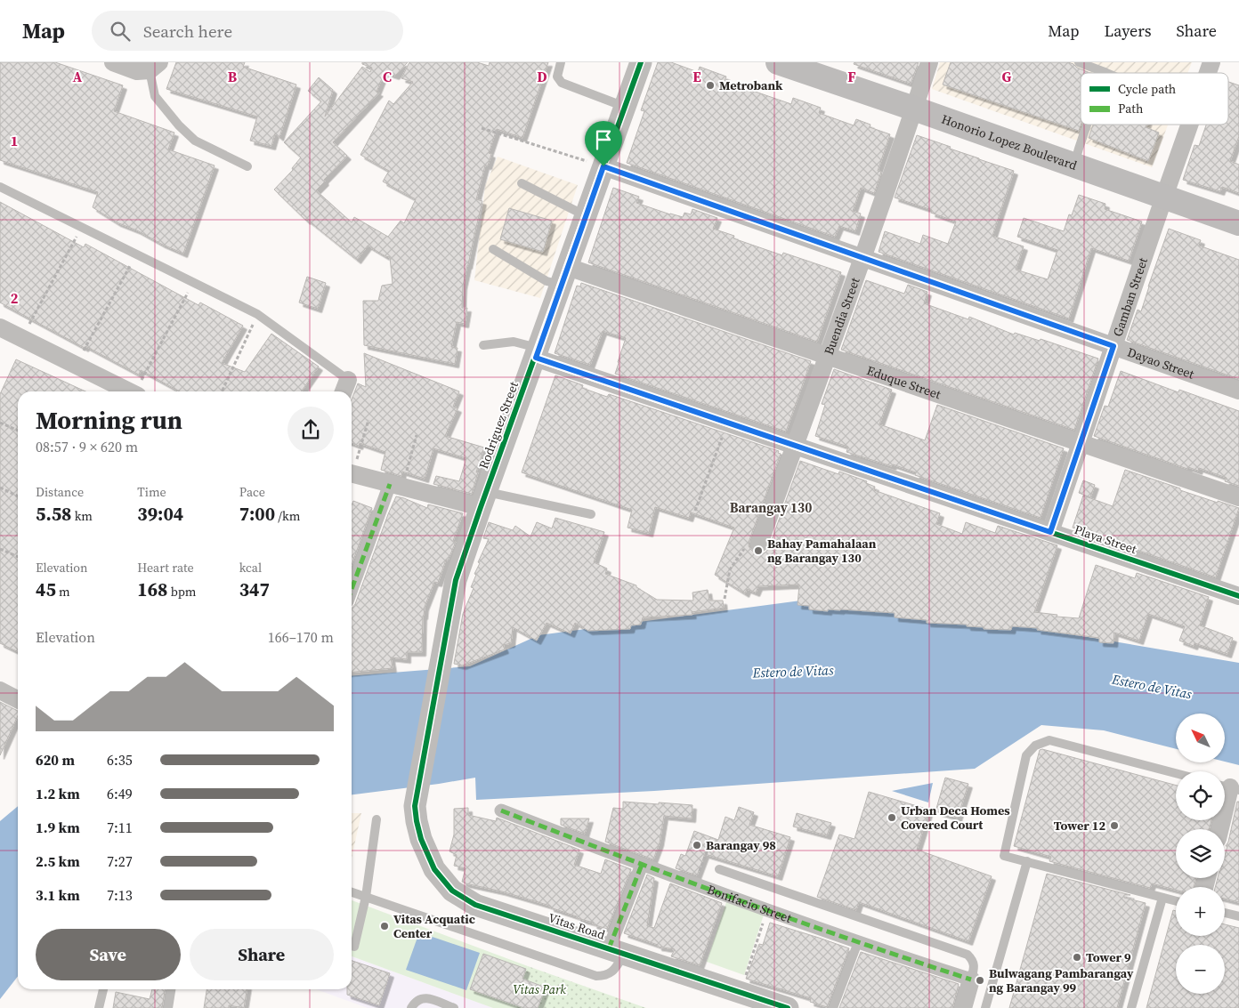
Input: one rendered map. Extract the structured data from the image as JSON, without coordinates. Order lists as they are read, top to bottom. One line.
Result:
{"streets":{"main road":["Honorio Lopez Boulevard"],"street":["Gamban Street","Buendia Street","Dayao Street","Eduque Street","Rodriguez Street","Playa Street","Bonifacio Street","Vitas Road"]},"crossings":[["Honorio Lopez Boulevard","Gamban Street"],["Honorio Lopez Boulevard","Buendia Street"],["Gamban Street","Dayao Street"],["Gamban Street","Eduque Street"],["Gamban Street","Playa Street"],["Buendia Street","Dayao Street"],["Buendia Street","Eduque Street"],["Buendia Street","Playa Street"],["Dayao Street","Rodriguez Street"],["Eduque Street","Rodriguez Street"],["Rodriguez Street","Playa Street"],["Rodriguez Street","Vitas Road"]],"districts":["Barangay 130"],"water":["Estero de Vitas"],"parks":["Vitas Park"],"places":["Metrobank","Bahay Pamahalaan ng Barangay 130","Urban Deca Homes Covered Court","Tower 12","Barangay 98","Vitas Acquatic Center","Tower 9","Bulwagang Pambarangay ng Barangay 99"],"legend":["Cycle path","Path"],"north":"top left","page":{"header":"Map","search":"Search here","nav":["Map","Layers","Share"],"heading":["Morning run","08:57 · 9 × 620 m"],"stats":[["Distance","5.58 km"],["Time","39:04"],["Pace","7:00 /km"],["Elevation","45 m"],["Heart rate","168 bpm"],["kcal","347"]],"chart":["Elevation","166–170 m"],"map_buttons":["+","−"],"list":[{"name":"620 m","note":"6:35"},{"name":"1.2 km","note":"6:49"},{"name":"1.9 km","note":"7:11"},{"name":"2.5 km","note":"7:27"},{"name":"3.1 km","note":"7:13"}],"buttons":["Save","Share"]},"grid":{"columns":["A","B","C","D","E","F","G"],"rows":["1","2"]}}
